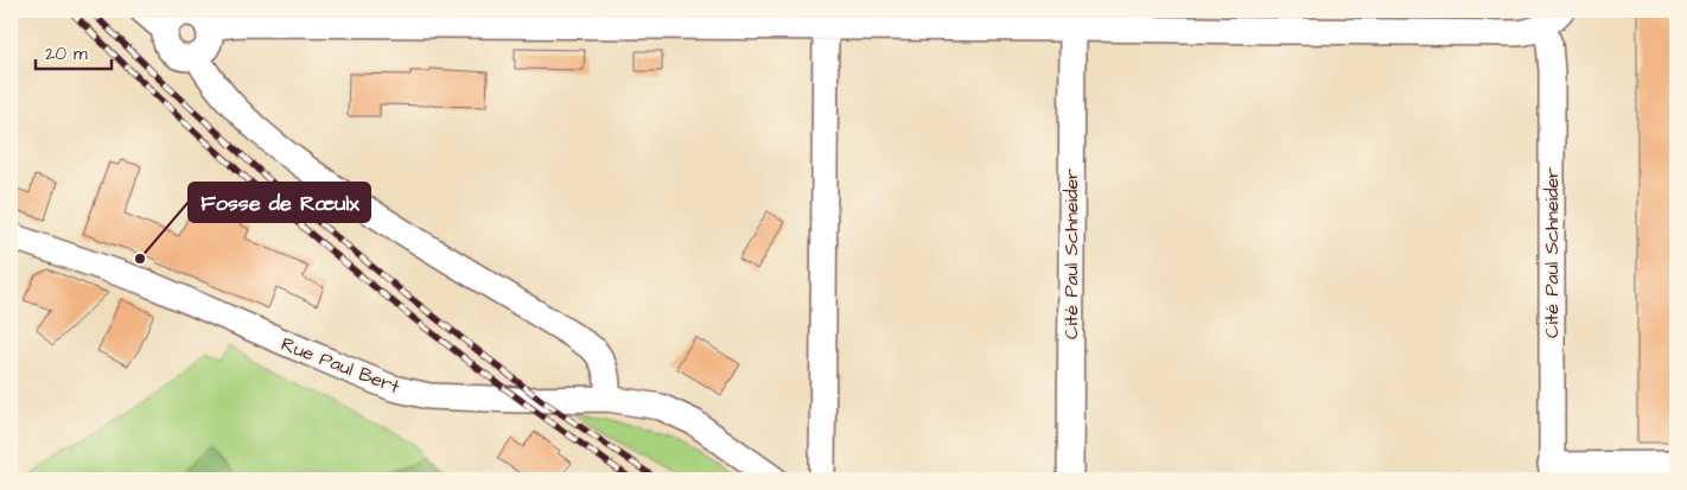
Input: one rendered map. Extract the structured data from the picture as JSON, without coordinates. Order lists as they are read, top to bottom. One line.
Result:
{"streets":{"street":["Cité Paul Schneider","Rue Paul Bert"]},"places":["Fosse de Rœulx"],"scale_bar":"20 m"}
